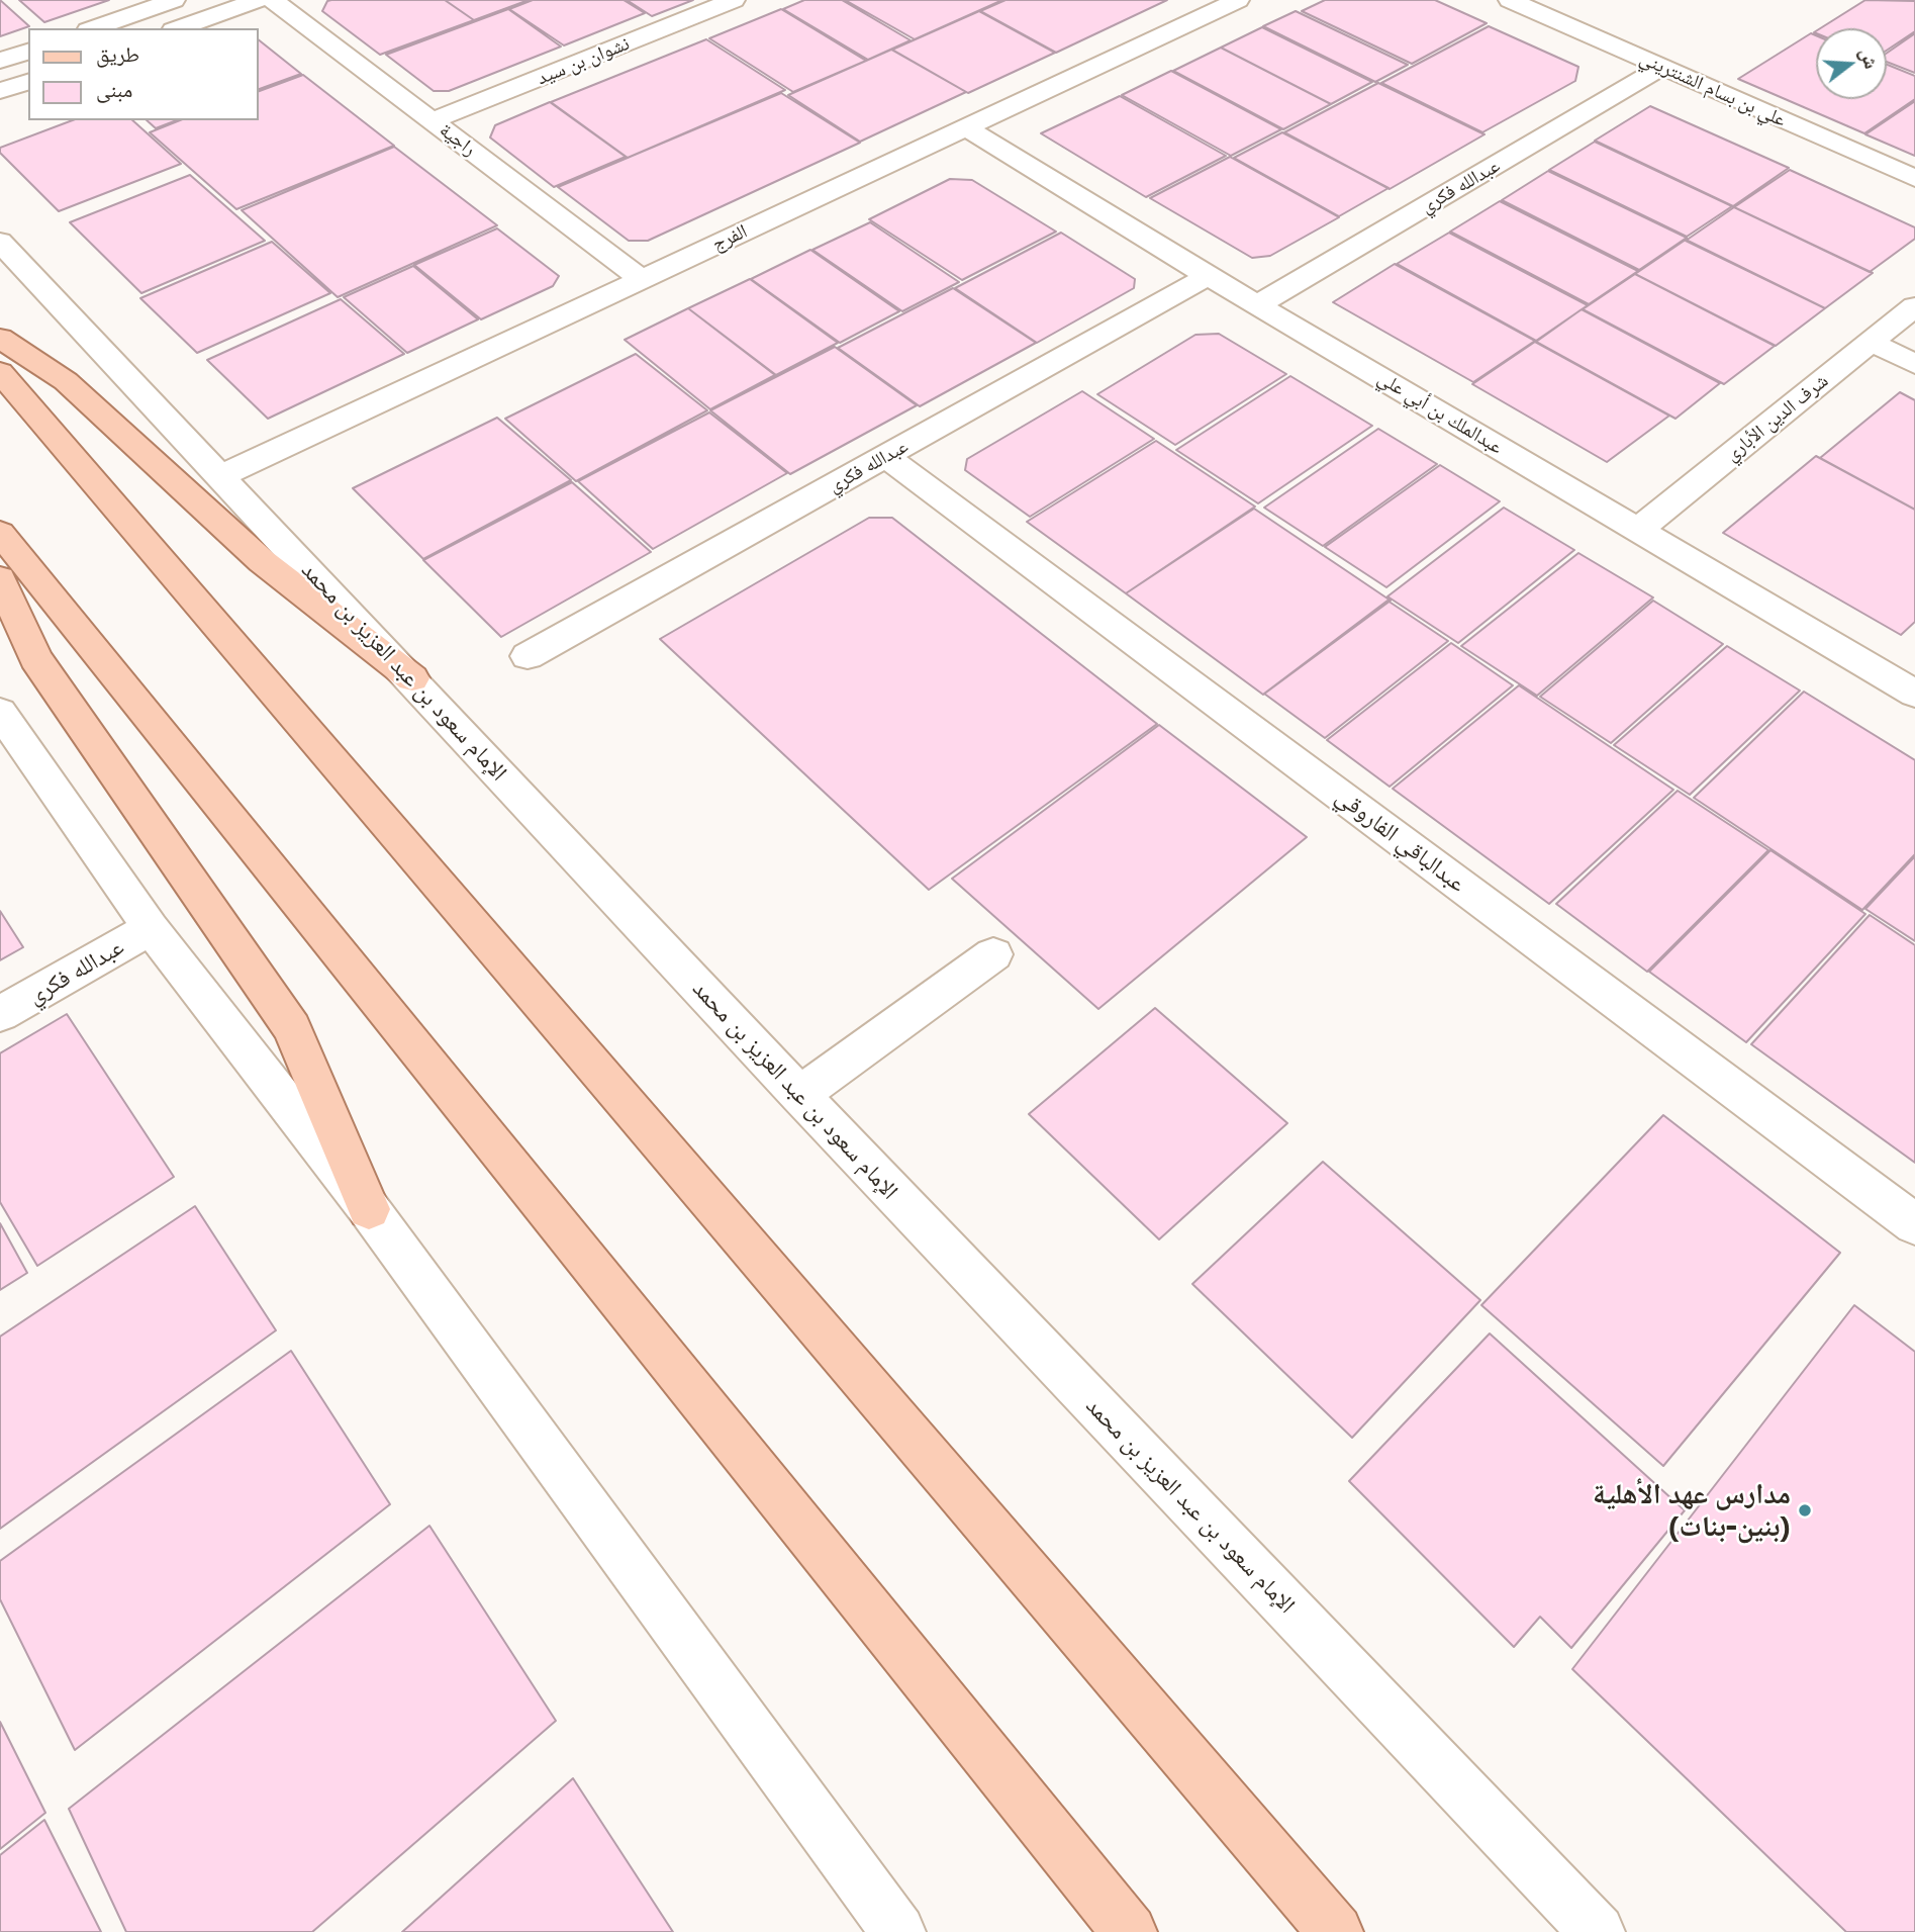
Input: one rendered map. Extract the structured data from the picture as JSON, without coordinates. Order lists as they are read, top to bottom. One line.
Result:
{"streets":{"street":["نشوان بن سيد","علي بن بسام الشنتريني","راجية","عبدالله فكري","الفرج","عبدالملك بن أبي علي","شرف الدين الأباري","الإمام سعود بن عبد العزيز بن محمد","عبدالباقي الفاروقي"]},"crossings":[["نشوان بن سيد","راجية"],["علي بن بسام الشنتريني","عبدالله فكري"],["راجية","الفرج"],["عبدالله فكري","عبدالملك بن أبي علي"],["عبدالله فكري","عبدالباقي الفاروقي"],["الفرج","عبدالملك بن أبي علي"],["الفرج","الإمام سعود بن عبد العزيز بن محمد"],["عبدالملك بن أبي علي","شرف الدين الأباري"]],"places":["مدارس عهد الأهلية (بنين-بنات)"],"legend":["طريق","مبنى"],"north":"right"}
